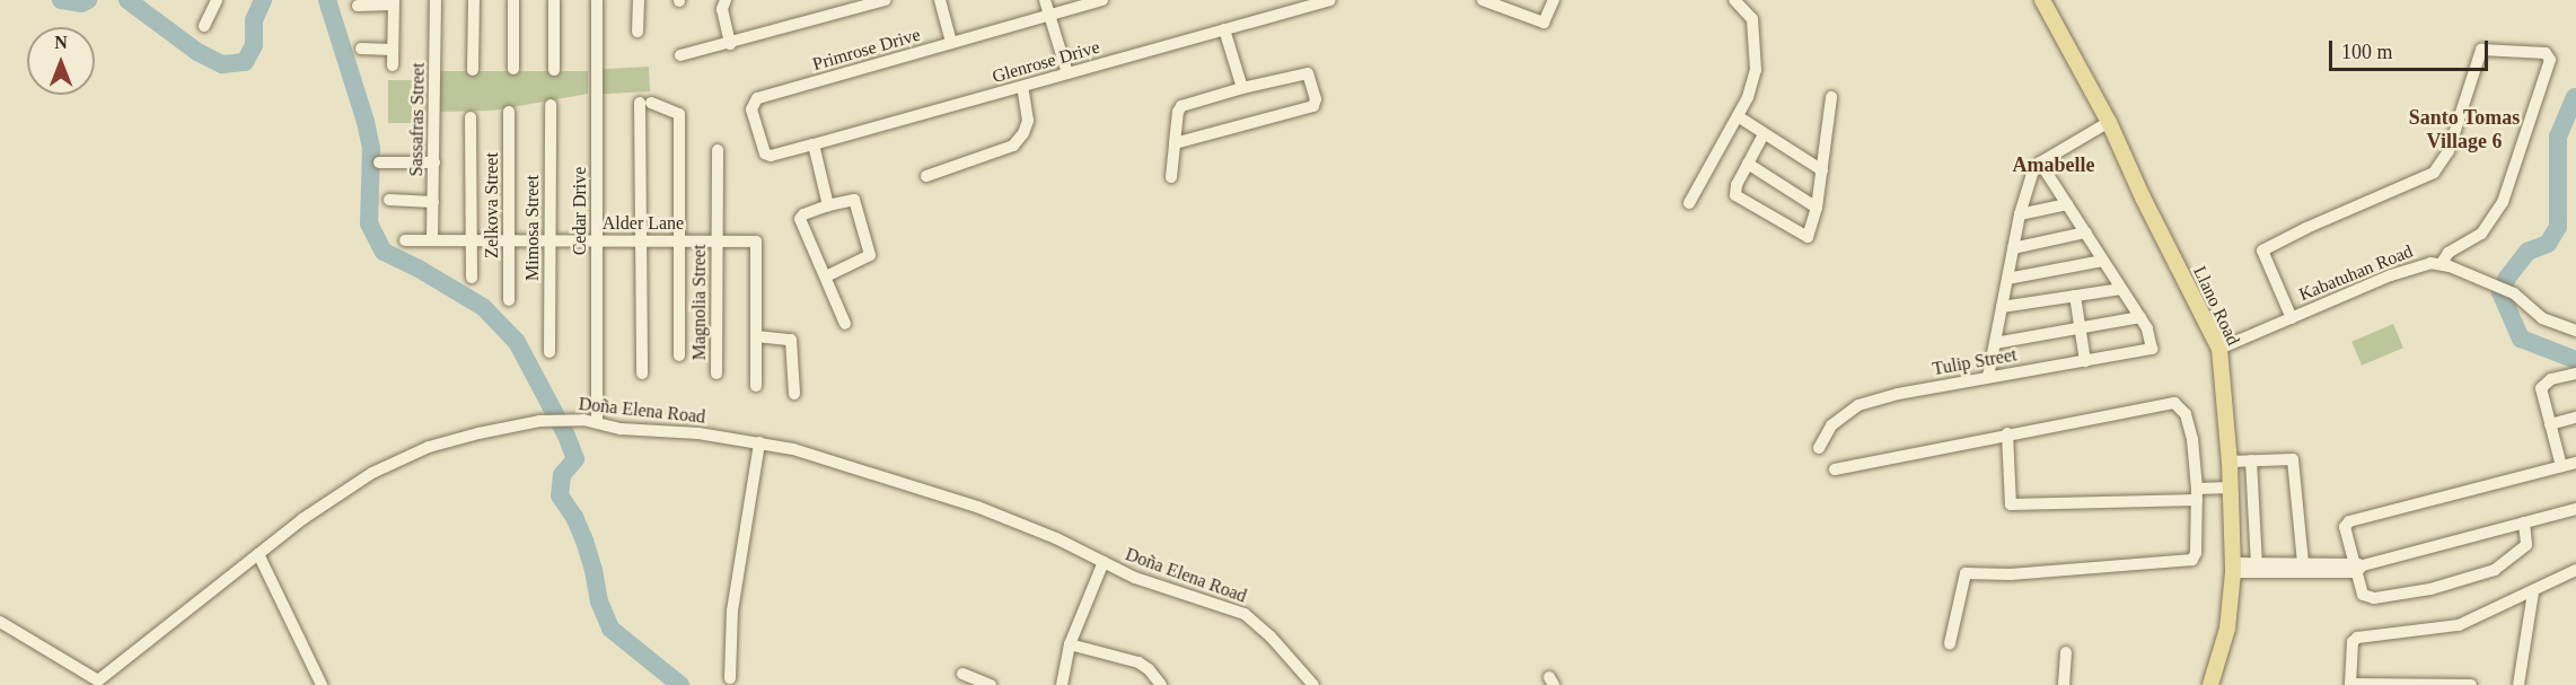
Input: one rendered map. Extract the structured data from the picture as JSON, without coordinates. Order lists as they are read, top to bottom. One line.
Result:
{"streets":{"main road":["Llano Road"],"street":["Primrose Drive","Glenrose Drive","Sassafras Street","Zelkova Street","Cedar Drive","Alder Lane","Mimosa Street","Kabatuhan Road","Magnolia Street","Tulip Street","Doña Elena Road"]},"crossings":[["Primrose Drive","Glenrose Drive"],["Sassafras Street","Alder Lane"],["Zelkova Street","Alder Lane"],["Cedar Drive","Alder Lane"],["Cedar Drive","Doña Elena Road"],["Alder Lane","Mimosa Street"],["Alder Lane","Magnolia Street"],["Kabatuhan Road","Llano Road"]],"districts":["Santo Tomas Village 6","Amabelle"],"scale_bar":"100 m","north":"top"}
